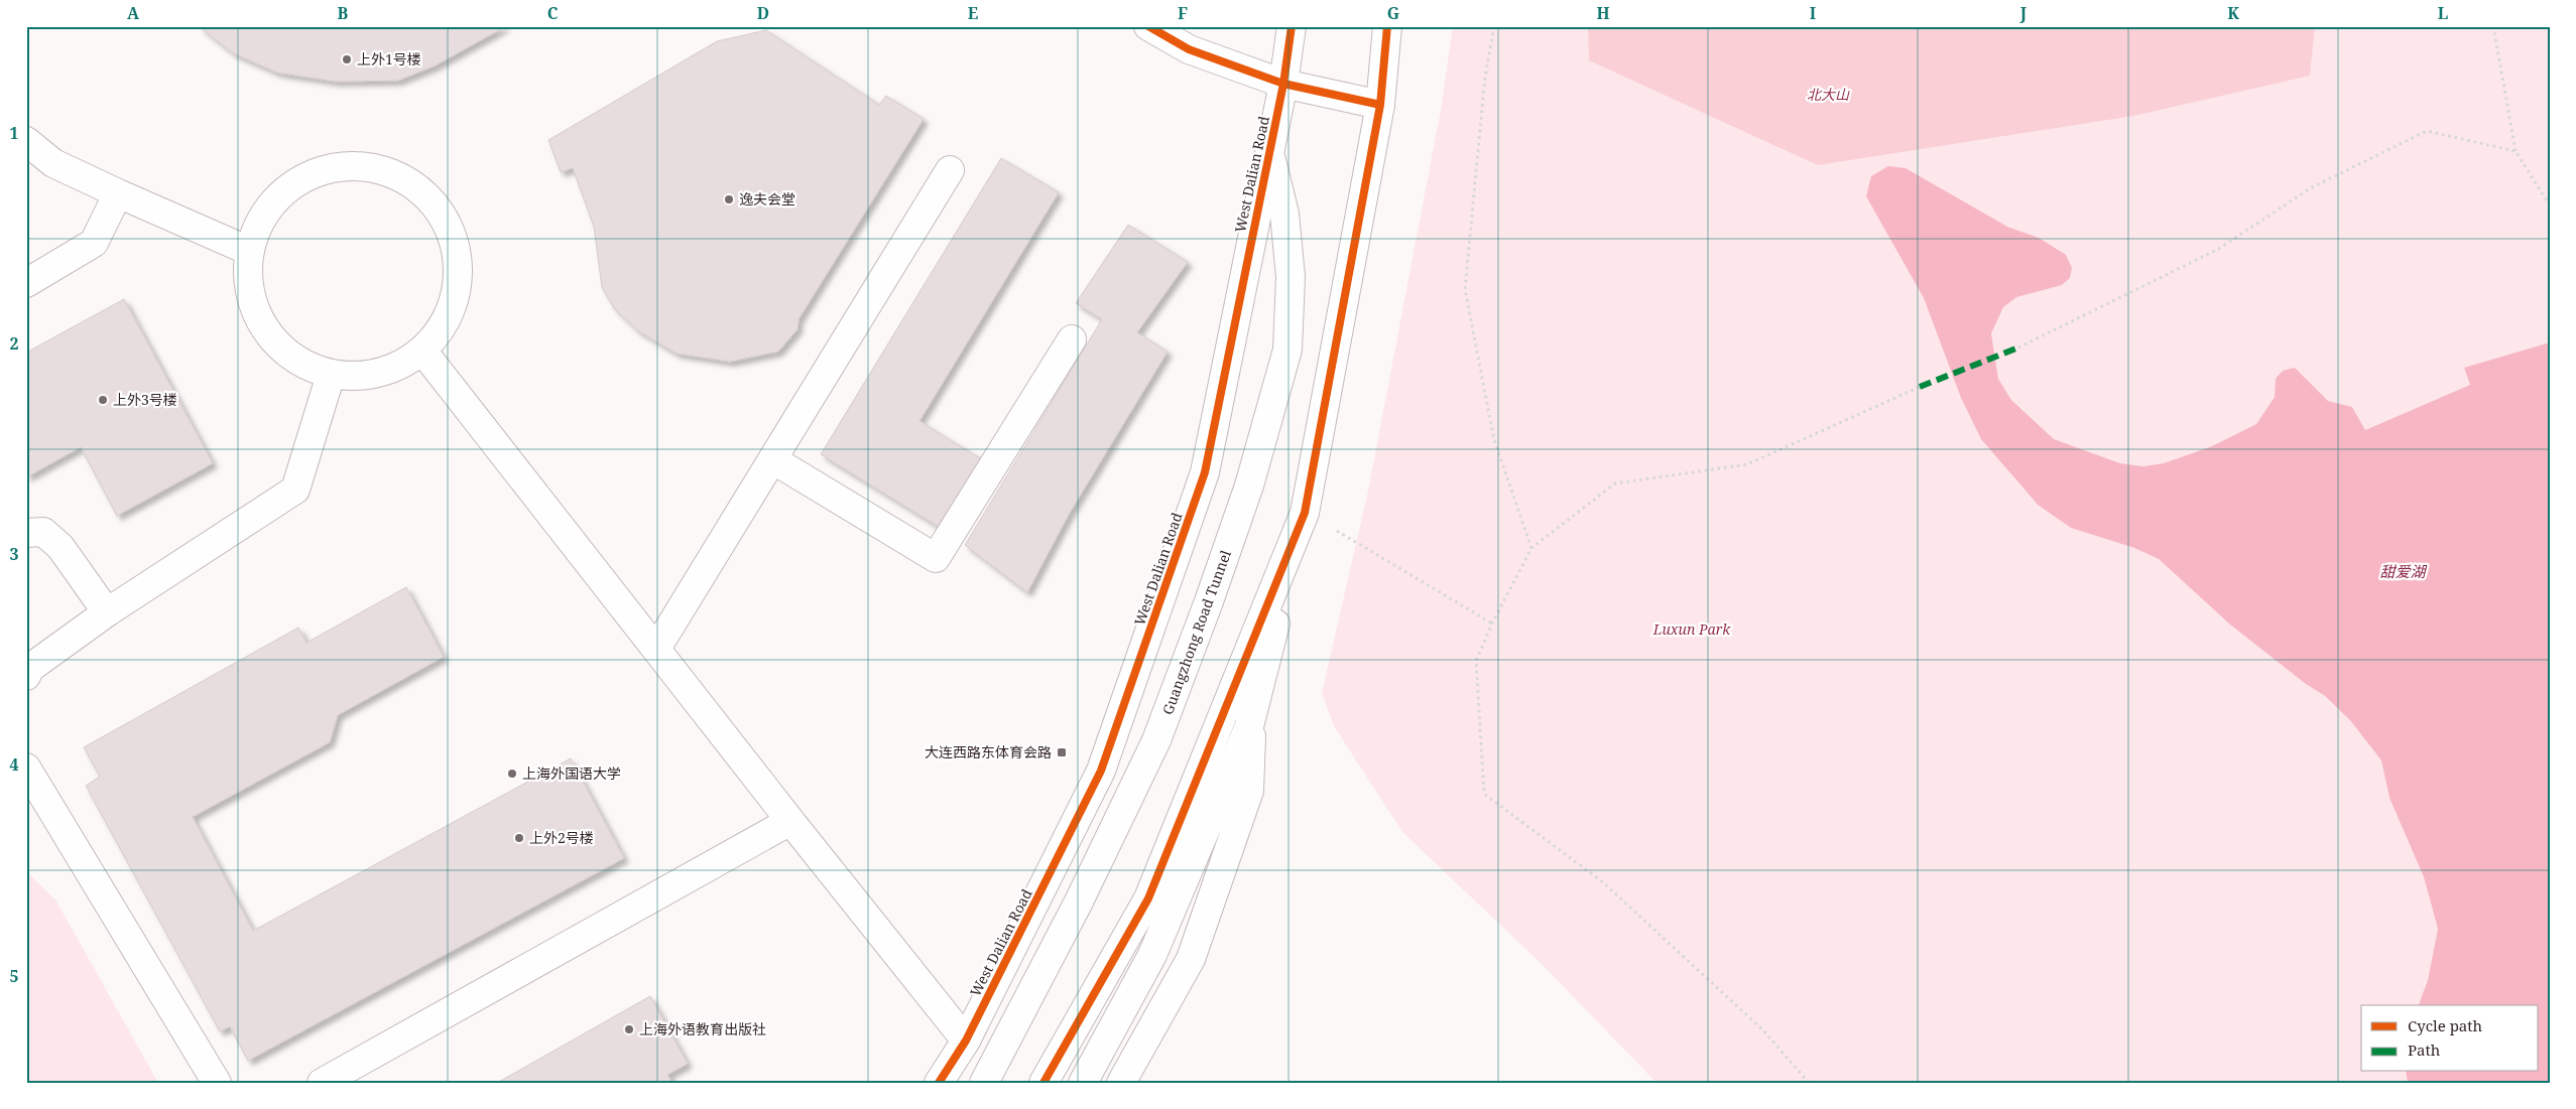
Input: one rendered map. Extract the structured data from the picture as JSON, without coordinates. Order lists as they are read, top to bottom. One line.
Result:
{"streets":{"main road":["West Dalian Road","Guangzhong Road Tunnel"]},"crossings":[["West Dalian Road","Guangzhong Road Tunnel"]],"water":["甜爱湖"],"parks":["北大山","Luxun Park"],"places":{"other":["上外1号楼","逸夫会堂","上外3号楼","上海外国语大学","上外2号楼","上海外语教育出版社"],"transit":["大连西路东体育会路"]},"legend":["Cycle path","Path"],"grid":{"columns":["A","B","C","D","E","F","G","H","I","J","K","L"],"rows":["1","2","3","4","5"]}}
